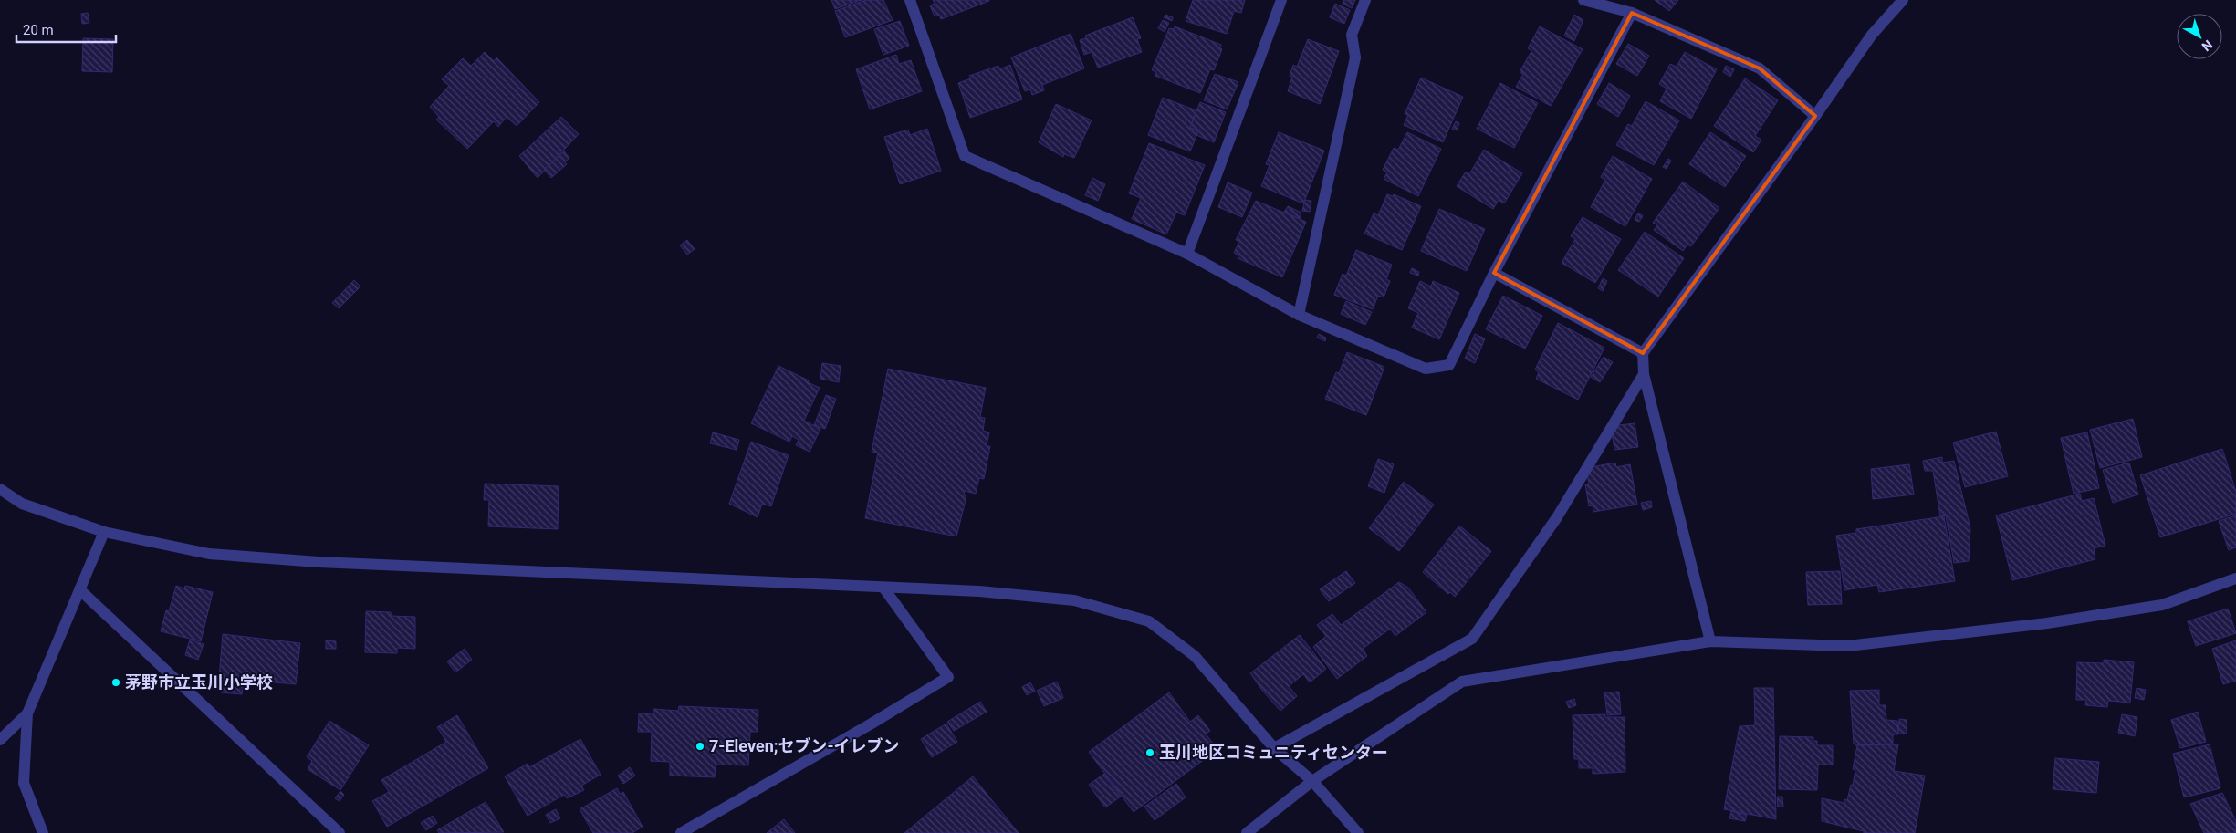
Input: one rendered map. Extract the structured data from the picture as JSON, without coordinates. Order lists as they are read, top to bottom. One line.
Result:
{"places":["茅野市立玉川小学校","7-Eleven;セブン-イレブン","玉川地区コミュニティセンター"],"scale_bar":"20 m","north":"bottom right"}
